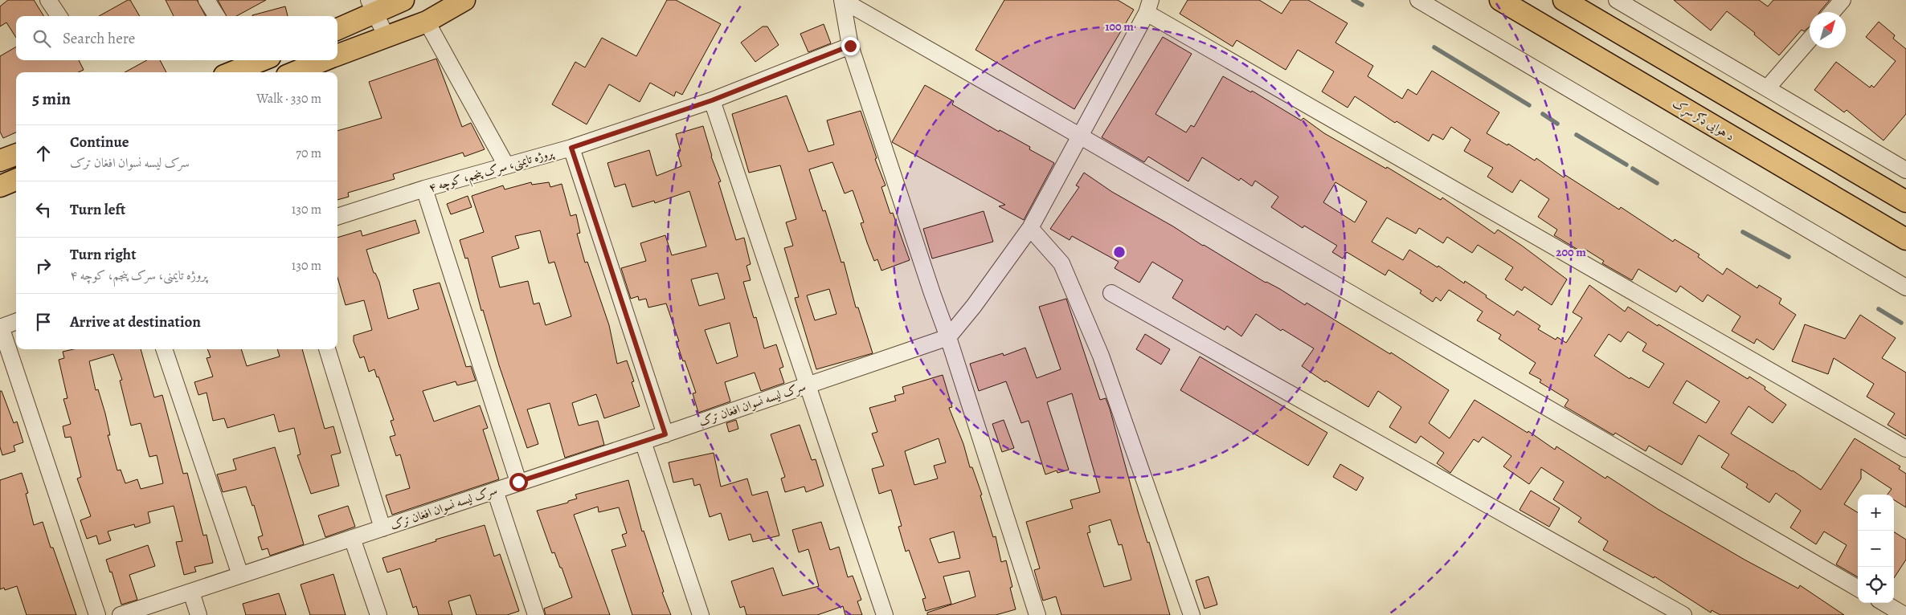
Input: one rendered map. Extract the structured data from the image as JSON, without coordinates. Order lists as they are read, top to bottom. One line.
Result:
{"streets":{"main road":["د هوایی ډګر سړک"],"street":["پروژه تایمنی، سرک پنجم، کوچه ۴","سرک لیسه نسوان افغان‌ ترک"]},"north":"top right","page":{"search":"Search here","heading":["5 min","Walk · 330 m"],"list":[["Continue","سرک لیسه نسوان افغان‌ ترک","70 m"],["Turn left","130 m"],["Turn right","پروژه تایمنی، سرک پنجم، کوچه ۴","130 m"],"Arrive at destination"],"map_buttons":["+","−"]},"rings":["100 m","200 m"]}
